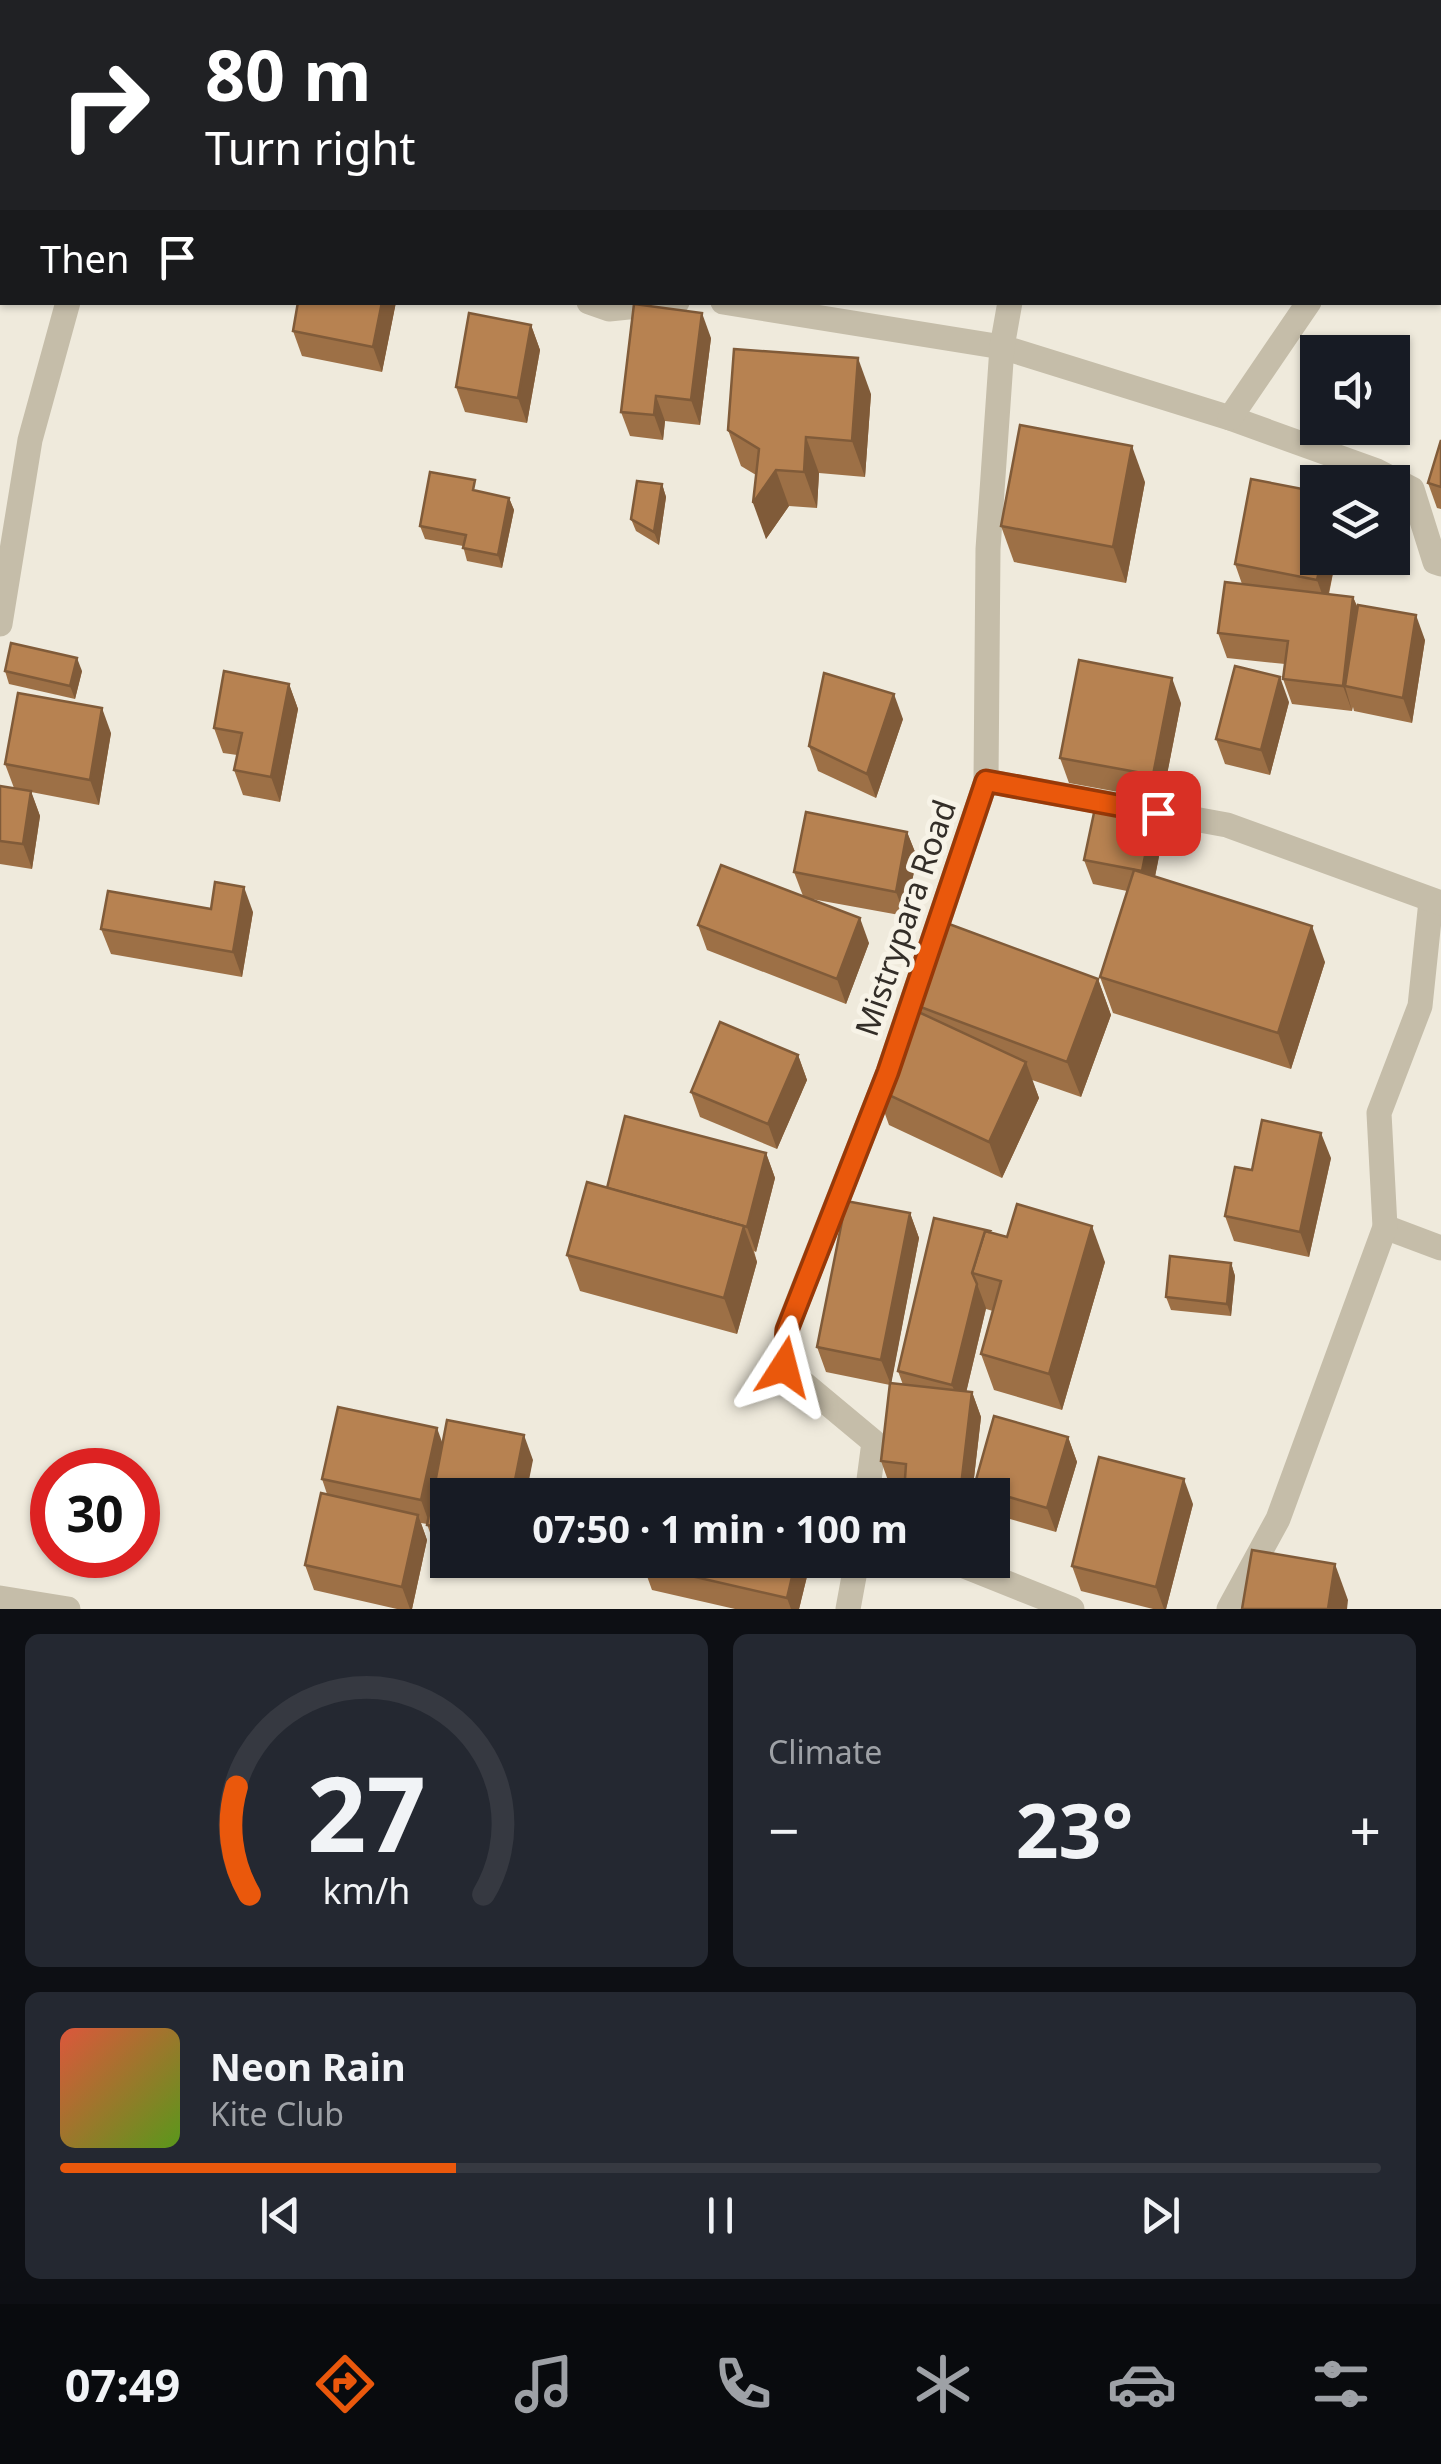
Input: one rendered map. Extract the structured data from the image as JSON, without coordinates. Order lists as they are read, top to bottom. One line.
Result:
{"streets":{"street":["Mistrypara Road"]},"page":{"turn":["80 m","Turn right"],"then":"Then","limit":"30","trip":"07:50 · 1 min · 100 m","tile":"Climate","heat":["−","23°","+"],"song":["Neon Rain","Kite Club"],"tabs":"07:49","gauge":["27","km/h"]}}
